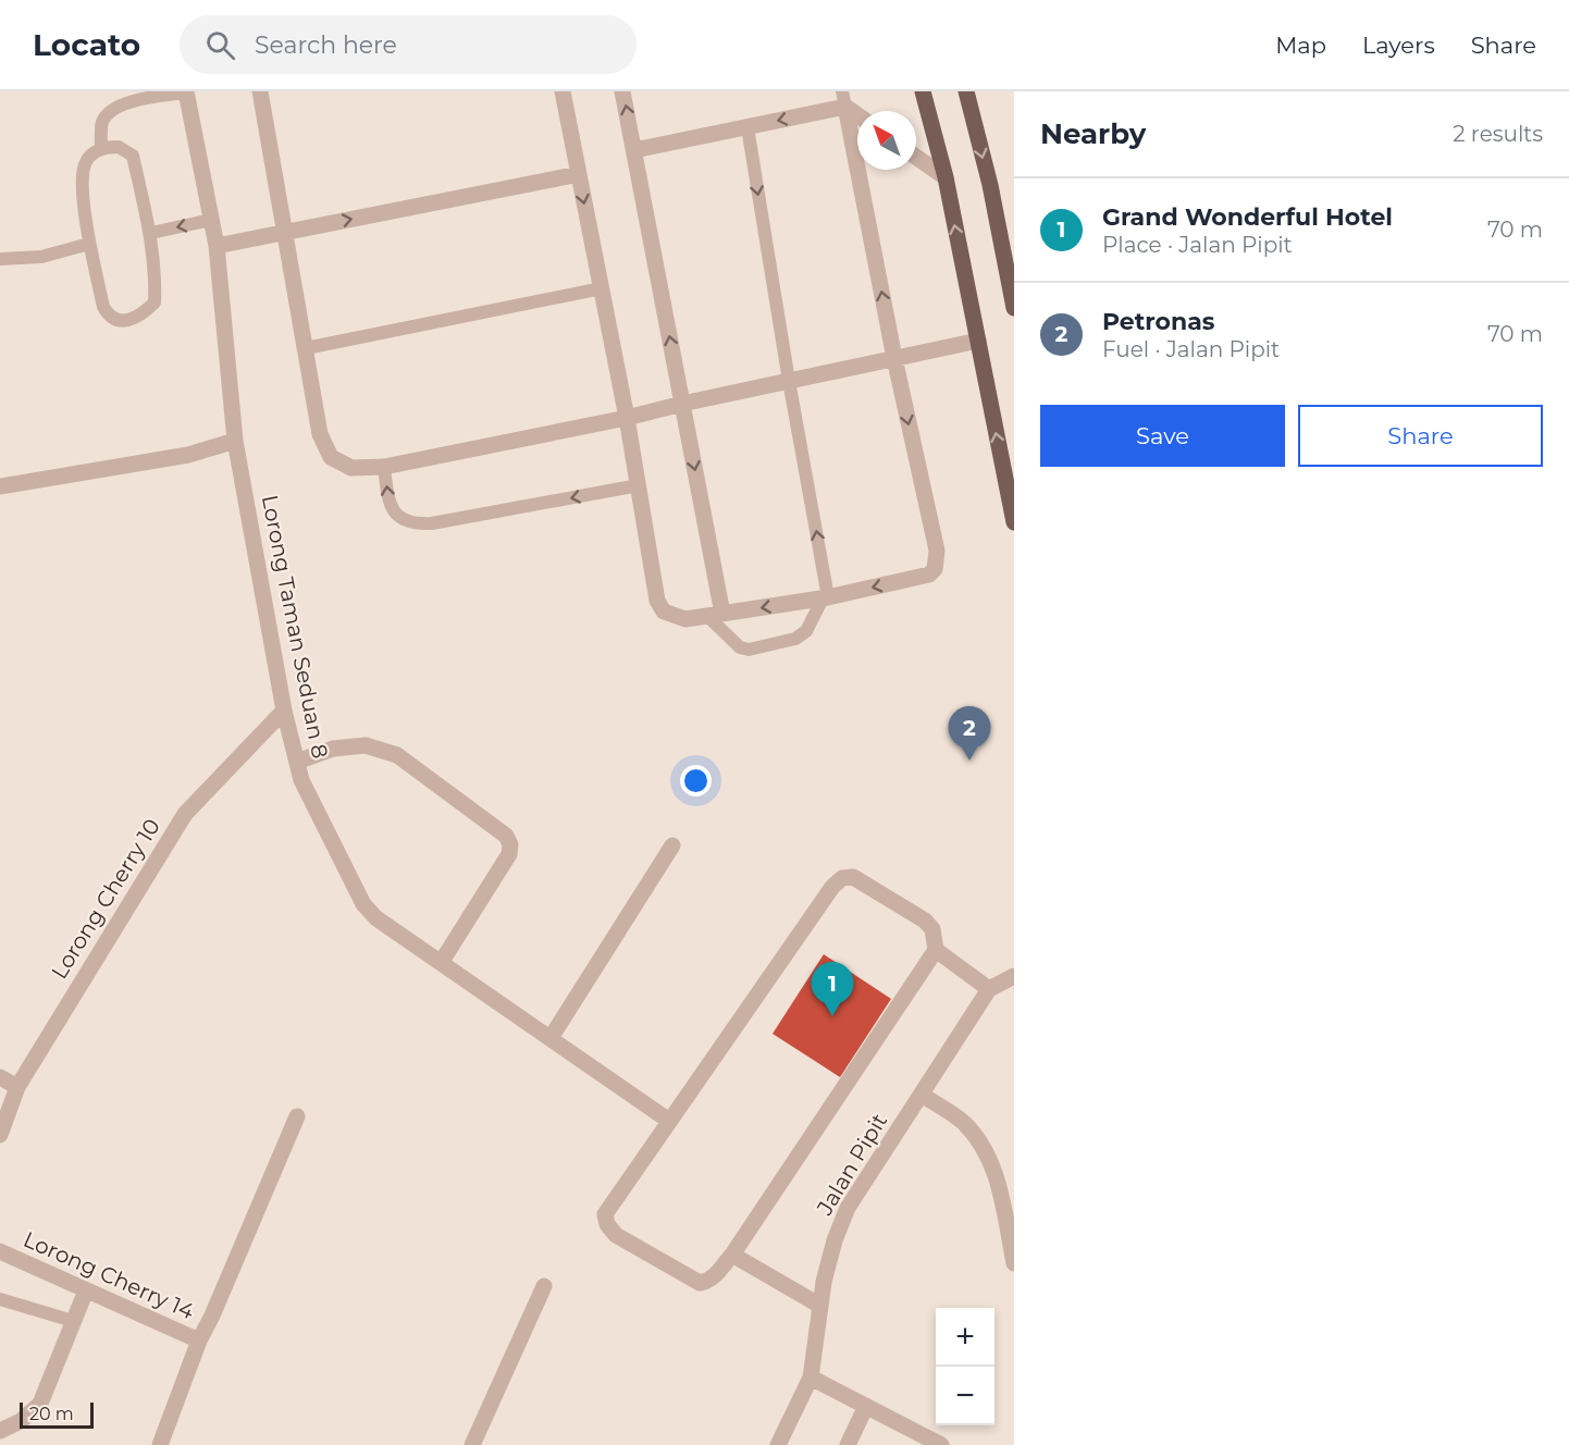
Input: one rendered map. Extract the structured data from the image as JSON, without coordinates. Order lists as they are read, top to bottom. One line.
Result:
{"streets":{"street":["Lorong Taman Seduan 8","Lorong Cherry 10","Jalan Pipit","Lorong Cherry 14"]},"crossings":[["Lorong Taman Seduan 8","Lorong Cherry 10"]],"scale_bar":"20 m","north":"top left","page":{"header":"Locato","search":"Search here","nav":["Map","Layers","Share"],"heading":["Nearby","2 results"],"list":[{"mark":"1","name":"Grand Wonderful Hotel","note":"Place · Jalan Pipit","value":"70 m"},{"mark":"2","name":"Petronas","note":"Fuel · Jalan Pipit","value":"70 m"}],"buttons":["Save","Share"],"pins":["2","1"],"map_buttons":["+","−"],"scale":"20 m"}}
